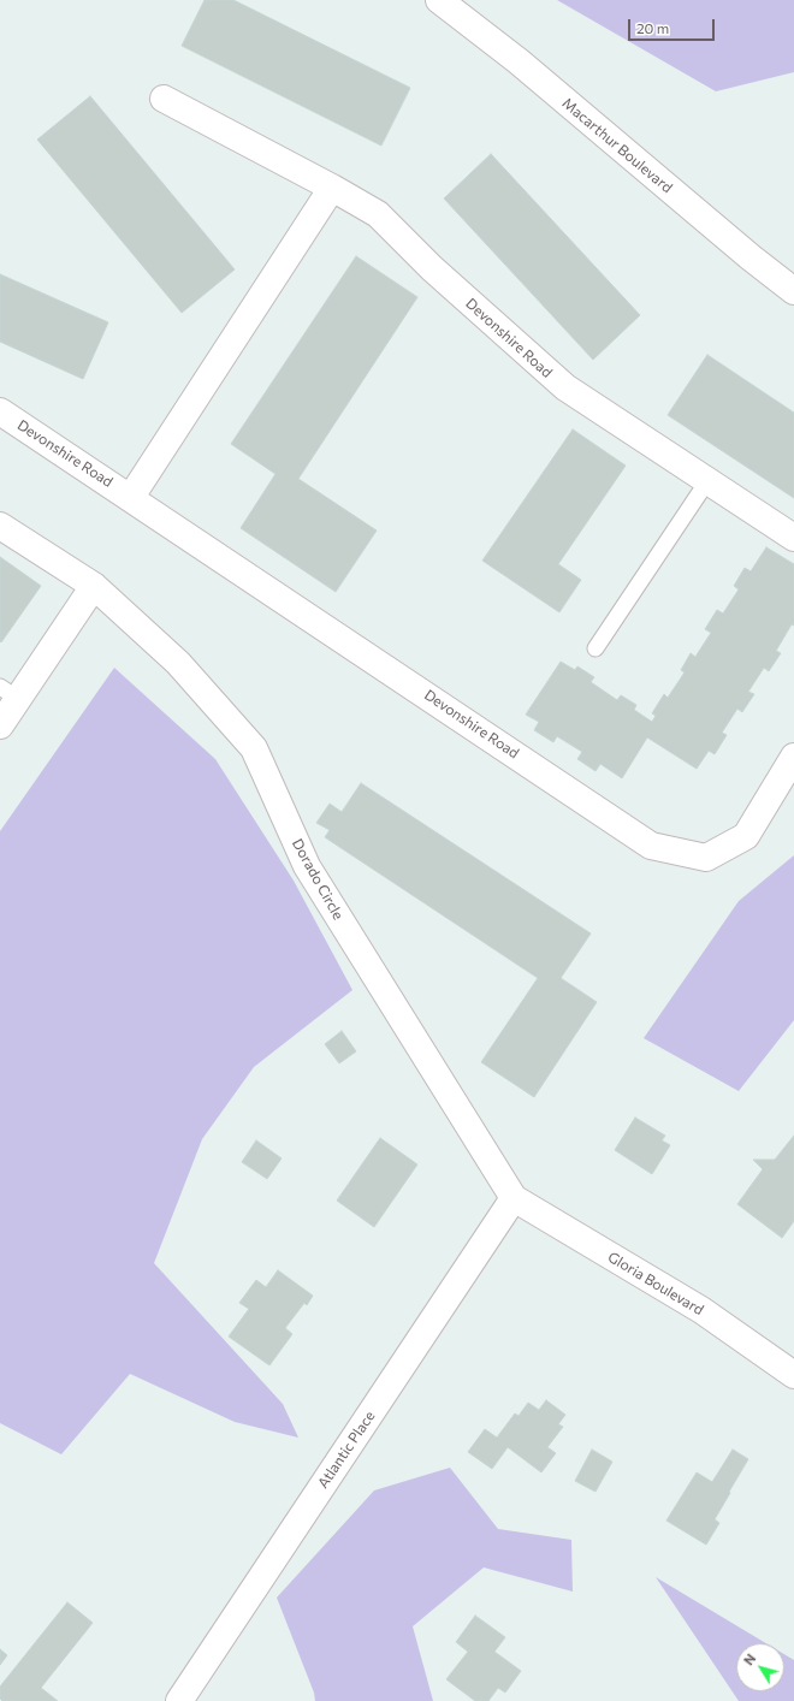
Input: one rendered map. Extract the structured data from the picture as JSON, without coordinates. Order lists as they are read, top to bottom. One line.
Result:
{"streets":{"street":["Macarthur Boulevard","Devonshire Road","Dorado Circle","Gloria Boulevard","Atlantic Place"]},"crossings":[["Dorado Circle","Gloria Boulevard"],["Dorado Circle","Atlantic Place"],["Gloria Boulevard","Atlantic Place"]],"scale_bar":"20 m","north":"top left"}
